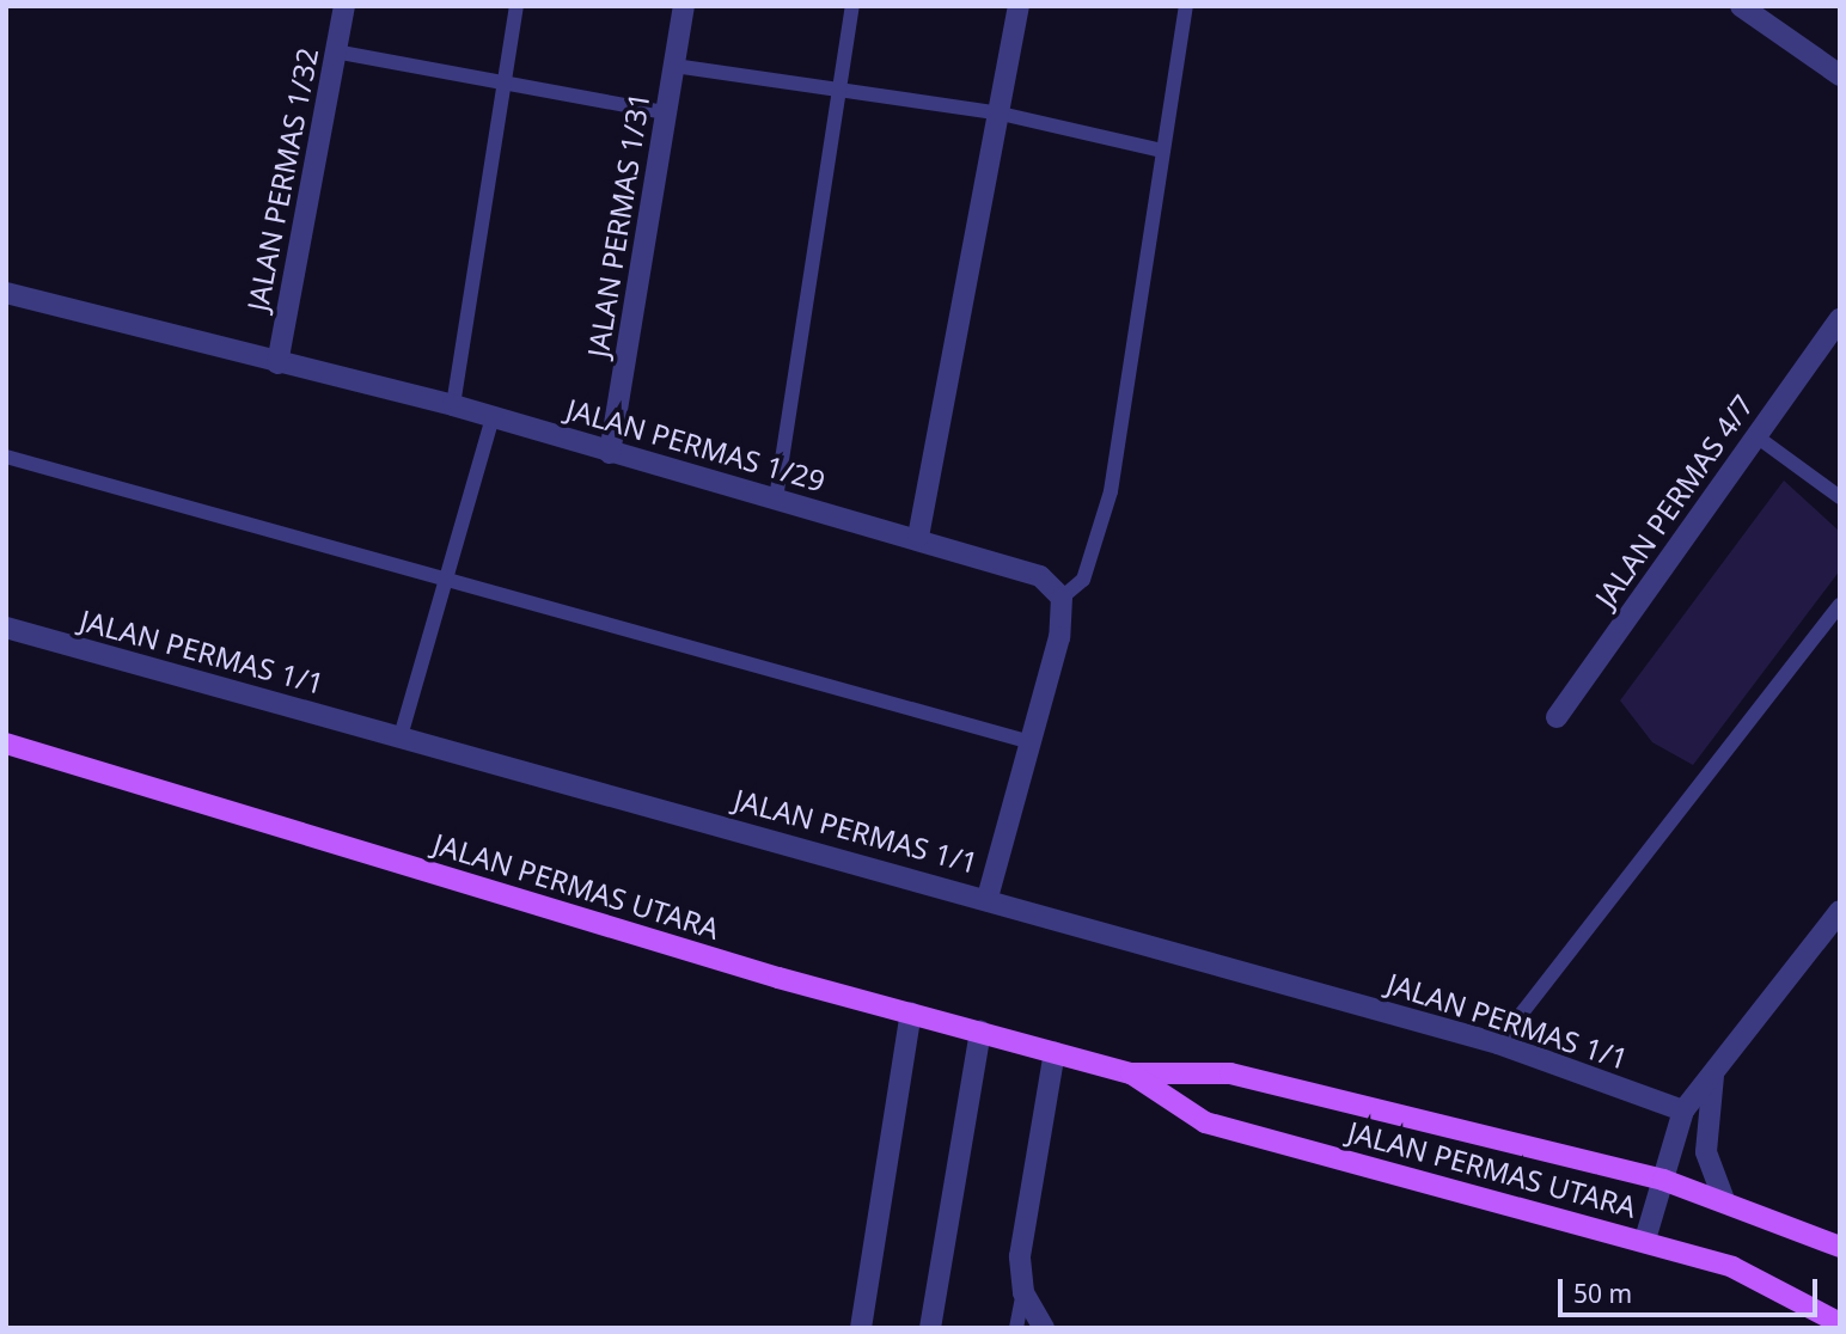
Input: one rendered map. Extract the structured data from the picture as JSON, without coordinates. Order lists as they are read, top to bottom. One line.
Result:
{"streets":{"main road":["JALAN PERMAS UTARA"],"street":["JALAN PERMAS 1/32","JALAN PERMAS 1/31","JALAN PERMAS 1/29","JALAN PERMAS 4/7","JALAN PERMAS 1/1"]},"crossings":[["JALAN PERMAS 1/32","JALAN PERMAS 1/29"],["JALAN PERMAS 1/31","JALAN PERMAS 1/29"]],"scale_bar":"50 m"}
